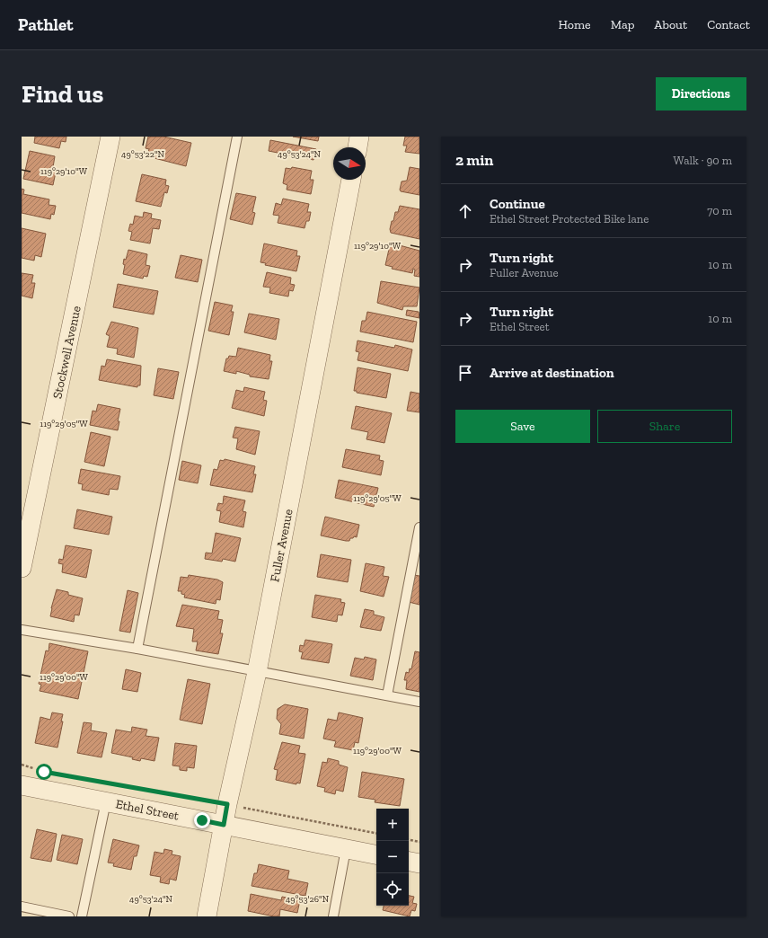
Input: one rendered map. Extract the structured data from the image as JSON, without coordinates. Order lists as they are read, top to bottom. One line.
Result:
{"streets":{"street":["Stockwell Avenue","Fuller Avenue","Ethel Street"]},"crossings":[["Fuller Avenue","Ethel Street"]],"north":"right","page":{"header":"Pathlet","nav":["Home","Map","About","Contact"],"buttons":["Directions",["Save","Share"]],"title":"Find us","heading":["2 min","Walk · 90 m"],"list":[["Continue","Ethel Street Protected Bike lane","70 m"],["Turn right","Fuller Avenue","10 m"],["Turn right","Ethel Street","10 m"],"Arrive at destination"],"map_buttons":["+","−"]},"coordinates":["49°53'22\"N","49°53'24\"N","119°29'10\"W","119°29'05\"W","119°29'00\"W","49°53'26\"N"]}
